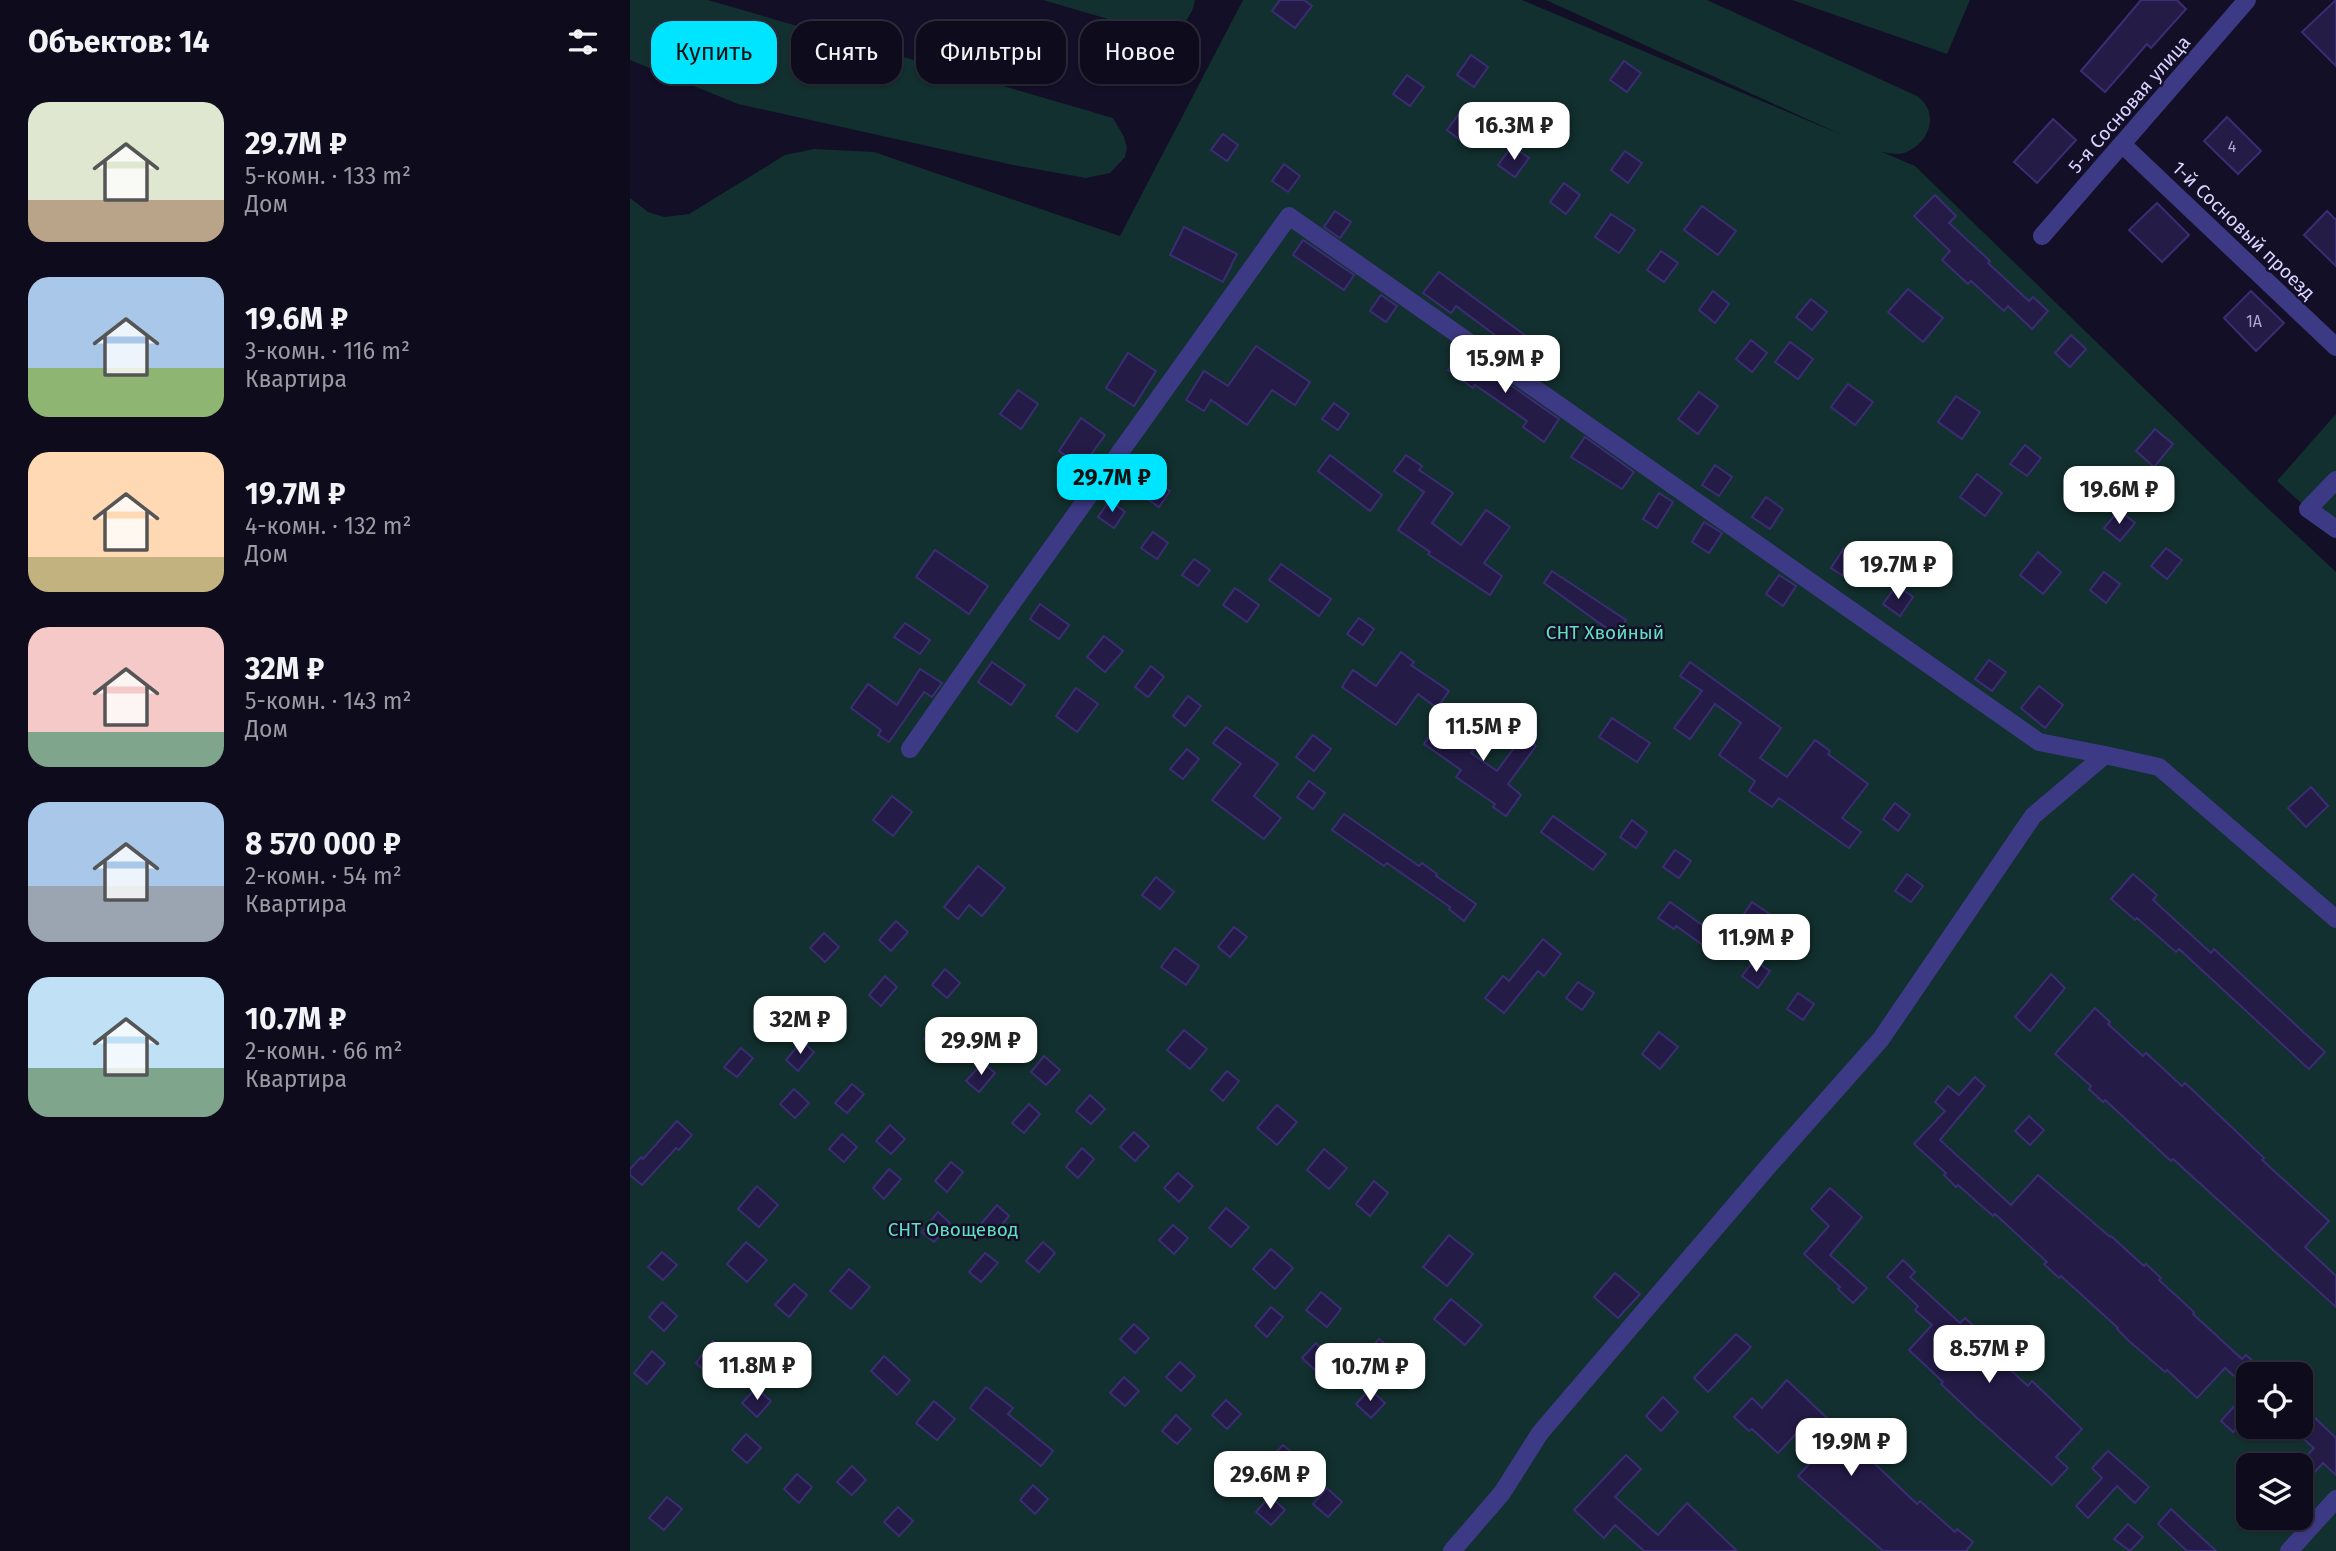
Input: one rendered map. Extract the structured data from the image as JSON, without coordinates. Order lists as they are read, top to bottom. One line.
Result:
{"streets":{"street":["5-я Сосновая улица","1-й Сосновый проезд"]},"crossings":[["5-я Сосновая улица","1-й Сосновый проезд"]],"parks":["СНТ Хвойный","СНТ Овощевод"],"house_numbers":["4","1А"],"page":{"heading":"Объектов: 14","chip":["Купить","Снять","Фильтры","Новое"],"list":[{"name":"29.7M ₽","note":"5-комн. · 133 m² · Дом"},{"name":"19.6M ₽","note":"3-комн. · 116 m² · Квартира"},{"name":"19.7M ₽","note":"4-комн. · 132 m² · Дом"},{"name":"32M ₽","note":"5-комн. · 143 m² · Дом"},{"name":"8 570 000 ₽","note":"2-комн. · 54 m² · Квартира"},{"name":"10.7M ₽","note":"2-комн. · 66 m² · Квартира"}],"price":["16.3M ₽","15.9M ₽","29.7M ₽","19.6M ₽","19.7M ₽","11.5M ₽","11.9M ₽","32M ₽","29.9M ₽","8.57M ₽","11.8M ₽","10.7M ₽","19.9M ₽","29.6M ₽"]}}
